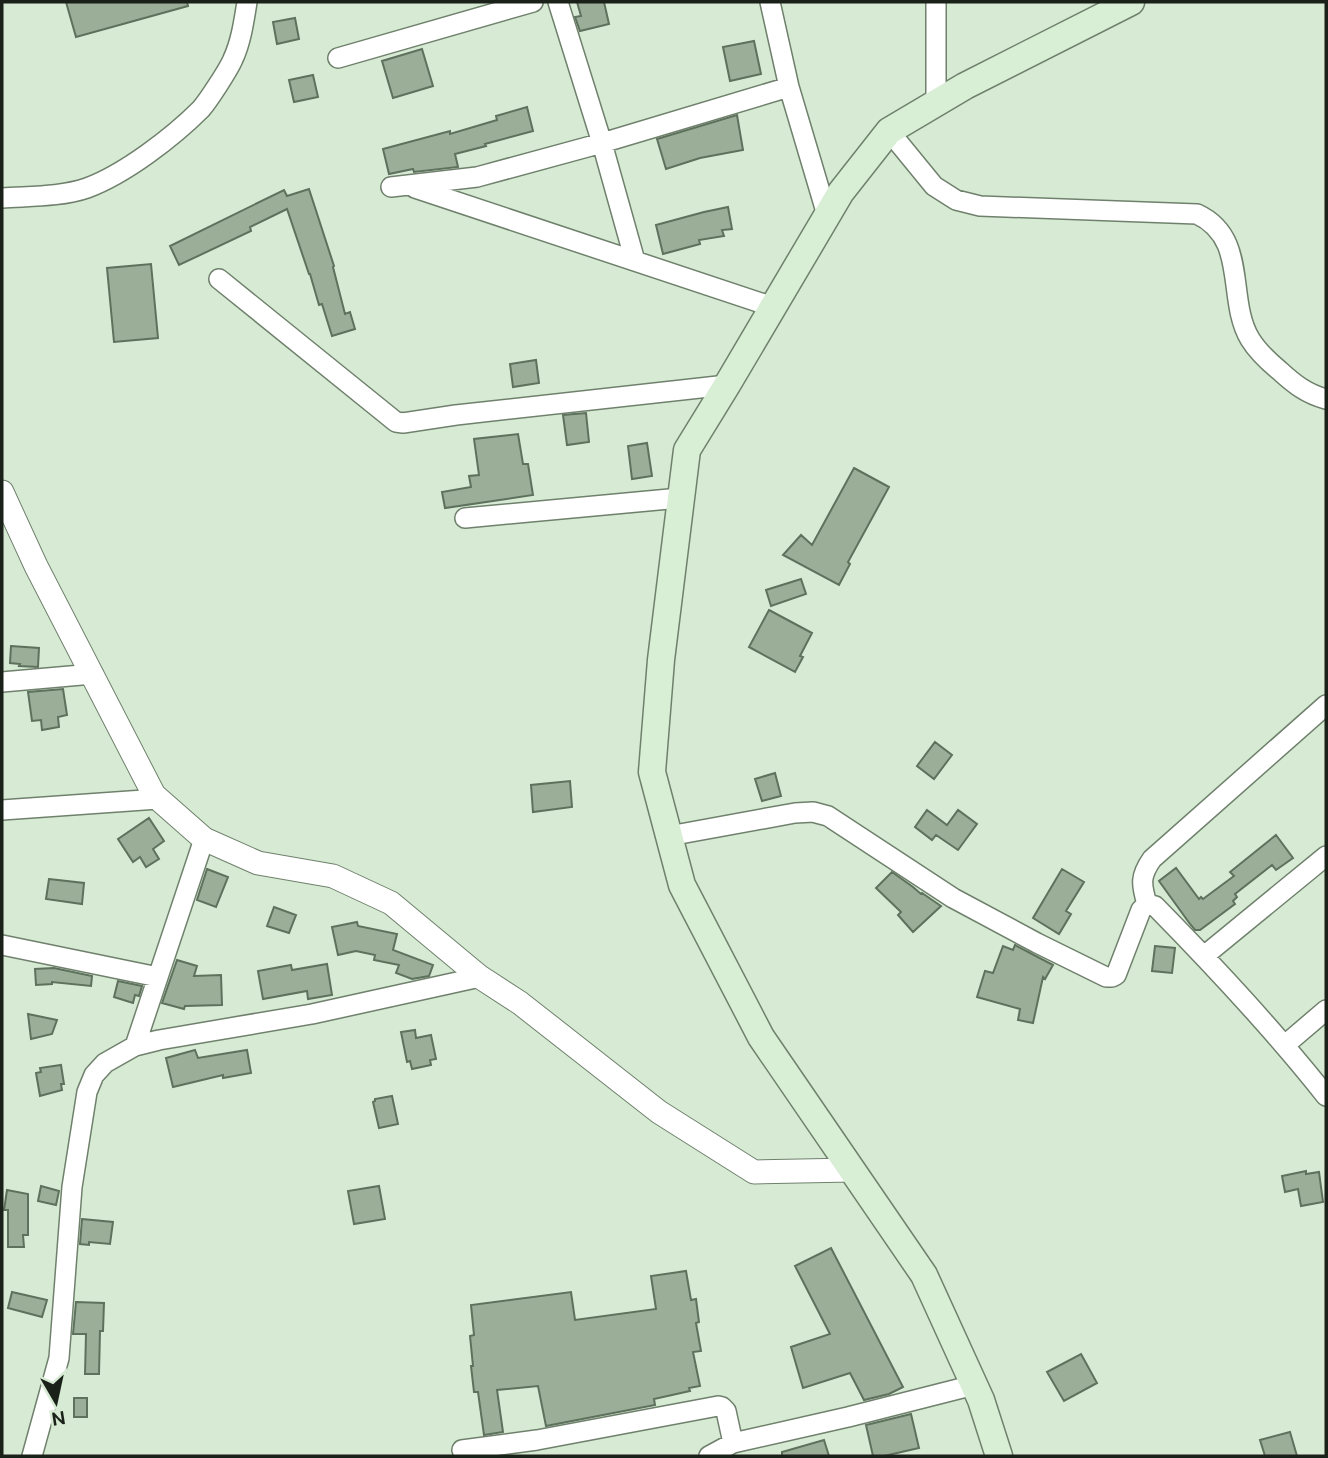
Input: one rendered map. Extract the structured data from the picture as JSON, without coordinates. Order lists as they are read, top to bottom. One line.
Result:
{"north":"bottom"}
